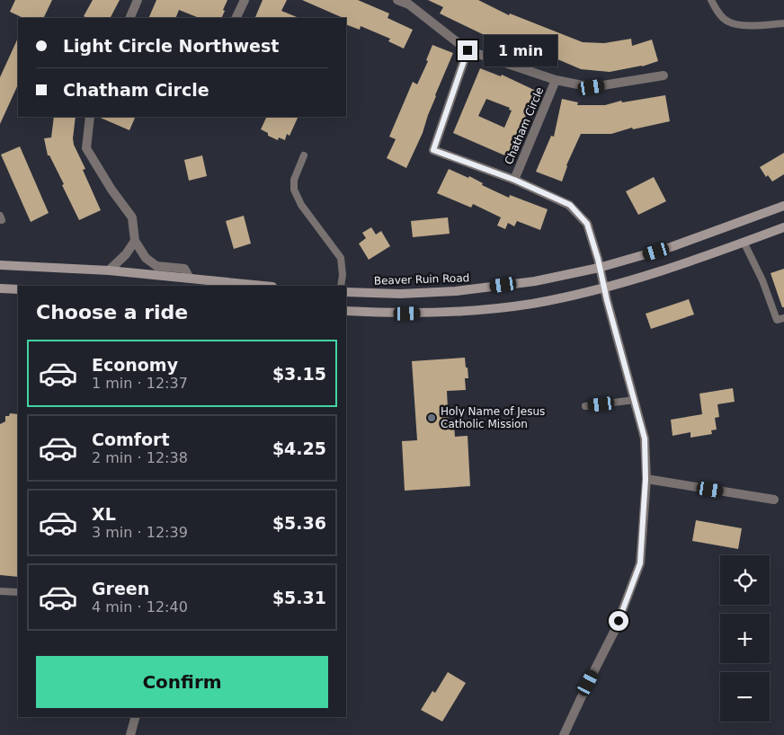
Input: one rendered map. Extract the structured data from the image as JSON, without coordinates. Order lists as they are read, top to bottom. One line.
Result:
{"streets":{"main road":["Beaver Ruin Road"],"street":["Chatham Circle"]},"crossings":[["Chatham Circle","Beaver Ruin Road"]],"places":["Holy Name of Jesus Catholic Mission"],"page":{"banner":["Light Circle Northwest","Chatham Circle"],"bubble":"1 min","heading":"Choose a ride","list":[{"name":"Economy","note":"1 min · 12:37","value":"$3.15"},{"name":"Comfort","note":"2 min · 12:38","value":"$4.25"},{"name":"XL","note":"3 min · 12:39","value":"$5.36"},{"name":"Green","note":"4 min · 12:40","value":"$5.31"}],"map_buttons":["+","−"],"buttons":"Confirm"}}
